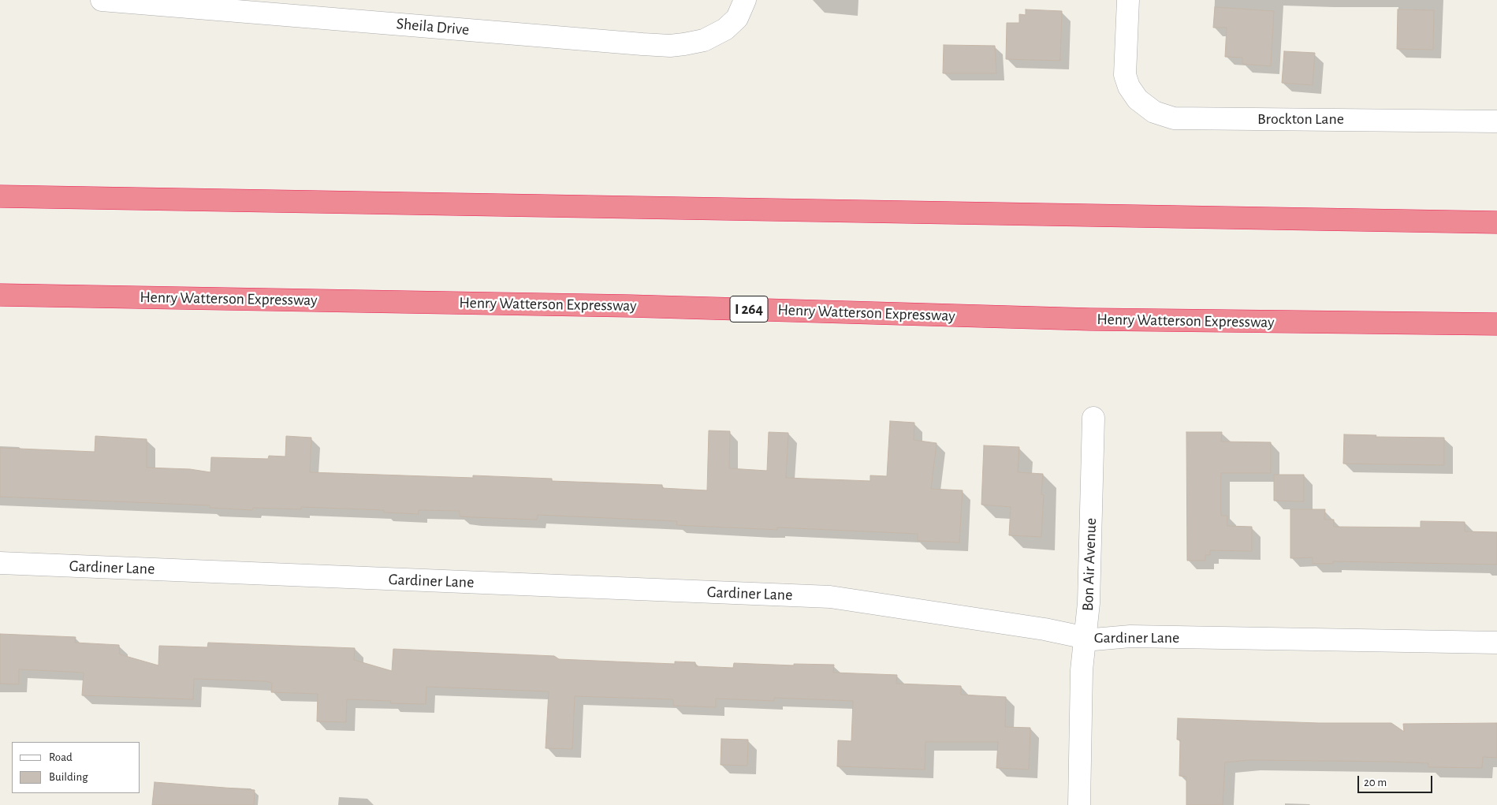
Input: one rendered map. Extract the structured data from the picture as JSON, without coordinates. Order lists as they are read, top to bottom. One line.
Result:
{"streets":{"highway":["Henry Watterson Expressway","I 264"],"street":["Sheila Drive","Brockton Lane","Bon Air Avenue","Gardiner Lane"]},"crossings":[["Bon Air Avenue","Gardiner Lane"]],"legend":["Road","Building"],"scale_bar":"20 m"}
